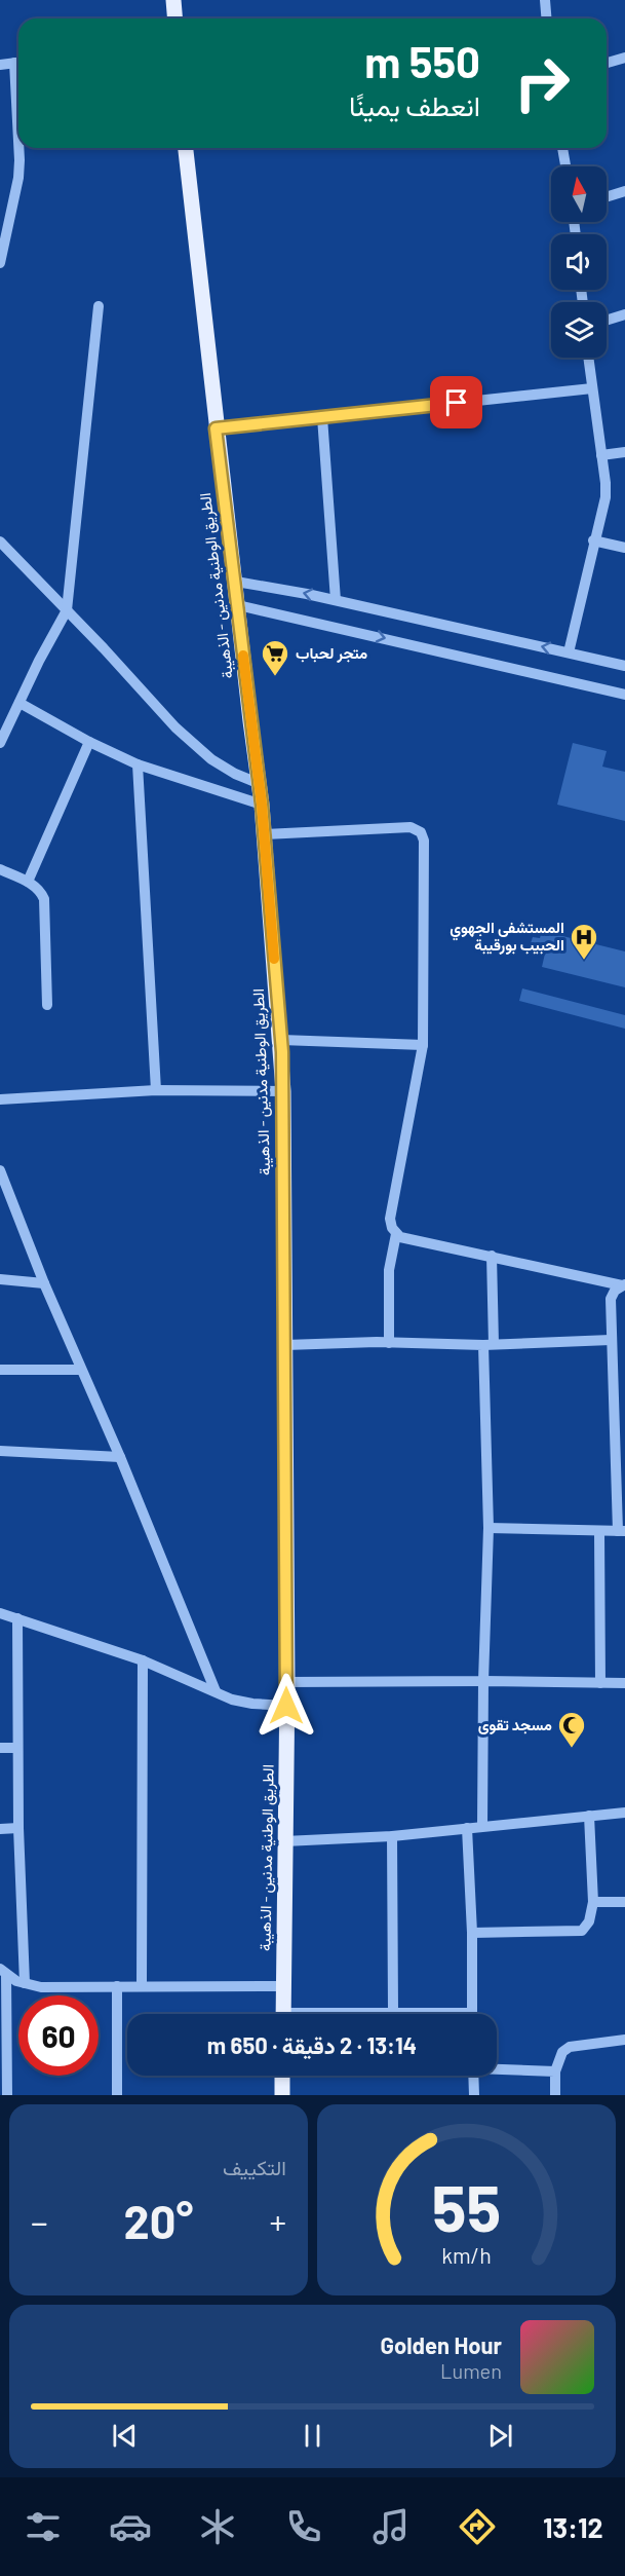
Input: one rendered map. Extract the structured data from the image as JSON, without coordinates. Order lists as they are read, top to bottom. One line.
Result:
{"streets":{"main road":["الطريق الوطنية مدنين - الذهيبة"]},"places":{"supermarket":["متجر لحباب"],"hospital":["المستشفى الجهوي الحبيب بورقيبة"],"mosque":["مسجد تقوى"]},"north":"top","page":{"turn":["550 m","انعطف يمينًا"],"limit":"60","trip":"13:14 · 2 دقيقة · 650 m","tile":"التكييف","heat":["−","20°","+"],"song":["Golden Hour","Lumen"],"tabs":"13:12","gauge":["55","km/h"]}}
